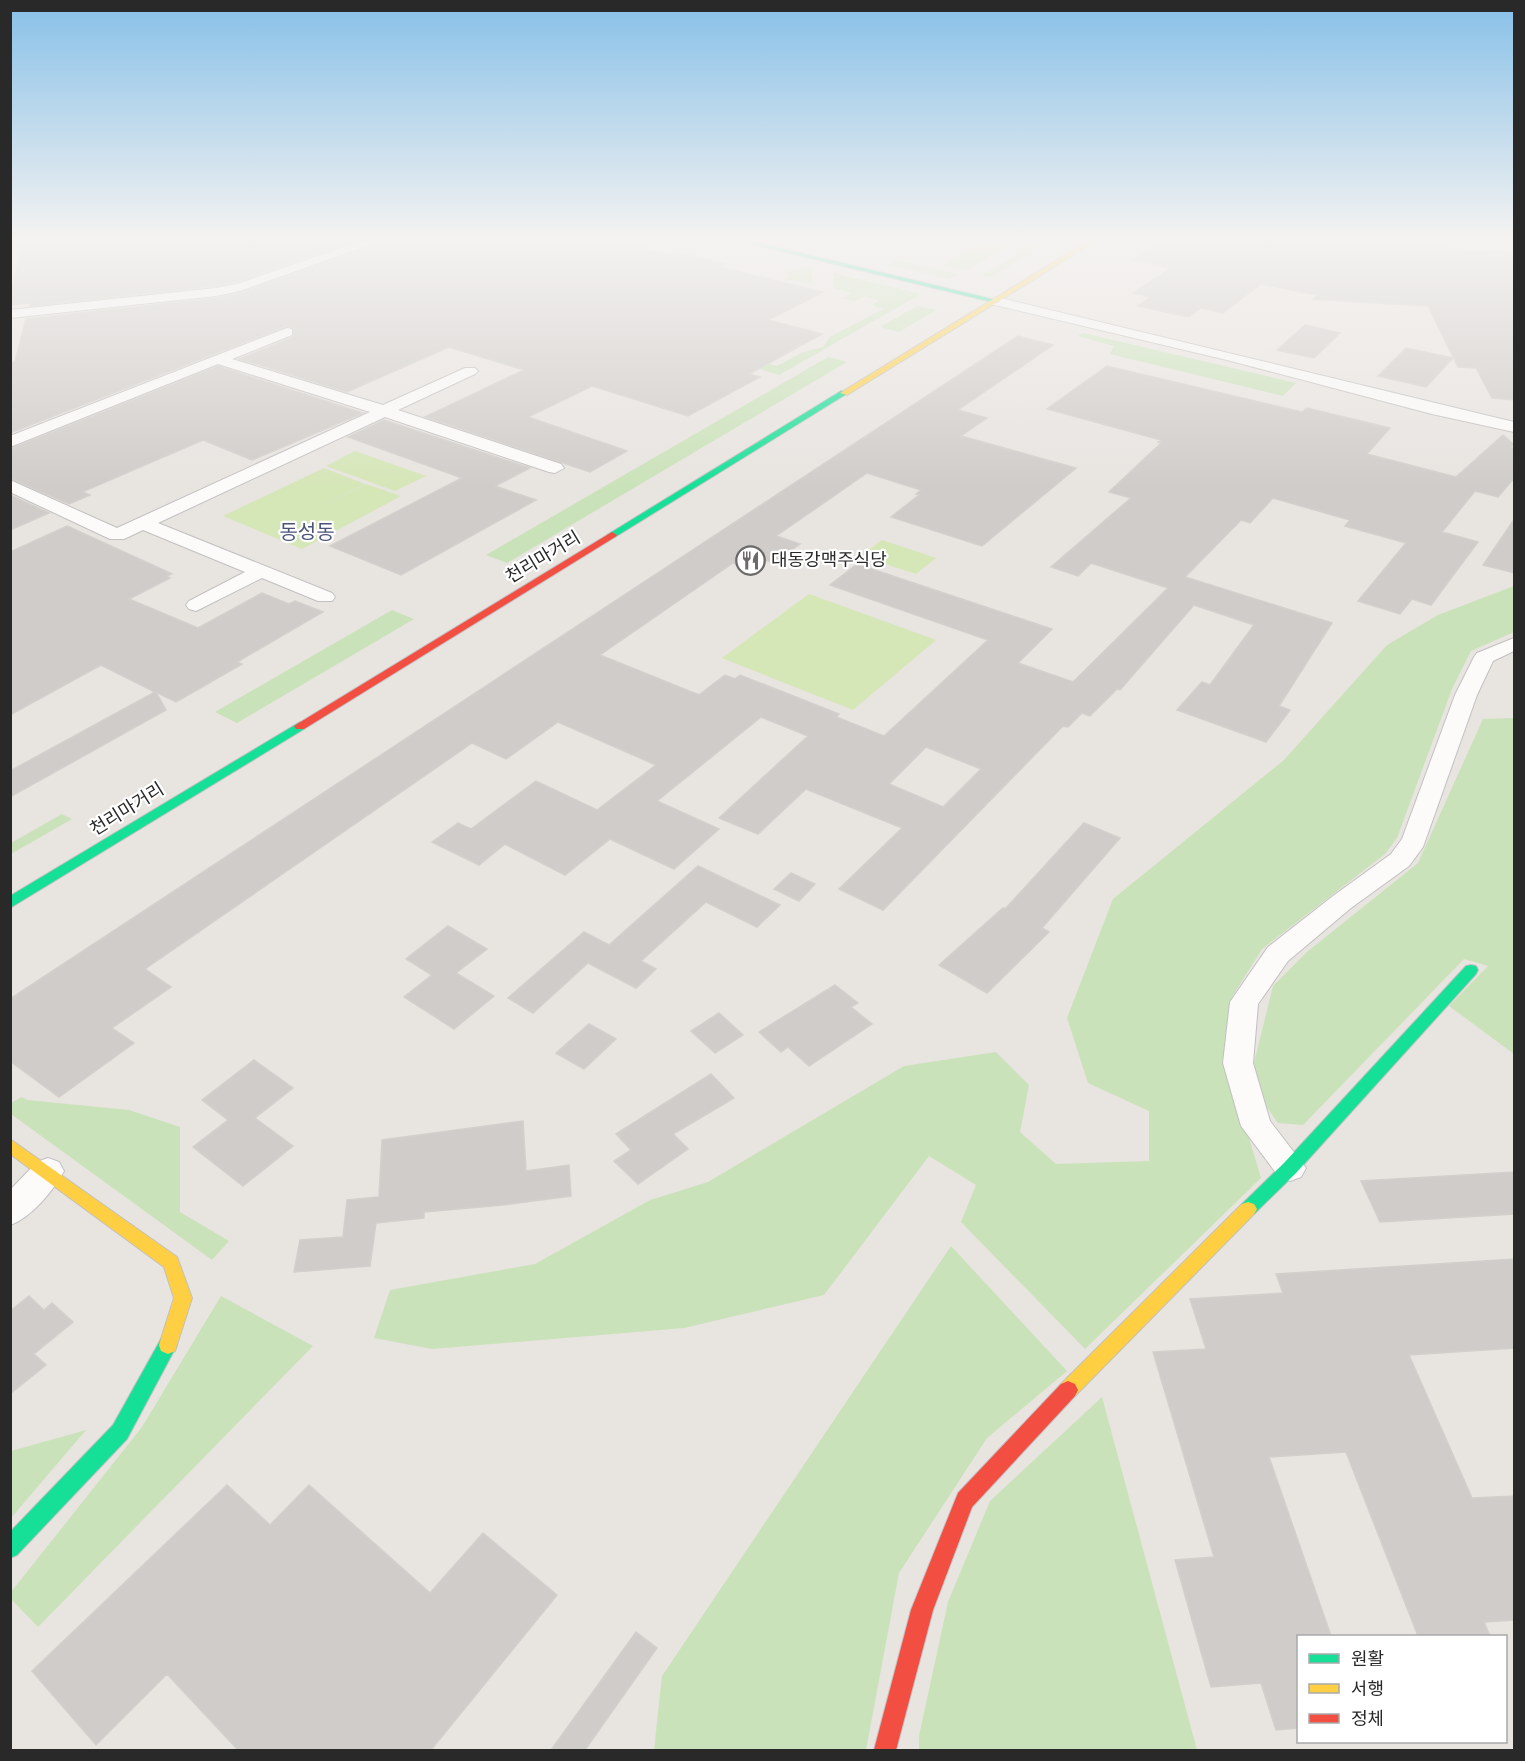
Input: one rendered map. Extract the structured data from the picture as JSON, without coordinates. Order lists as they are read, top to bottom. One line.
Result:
{"streets":{"main road":["천리마거리"]},"districts":["동성동"],"places":{"restaurant":["대동강맥주식당"]},"legend":["원활","서행","정체"]}
